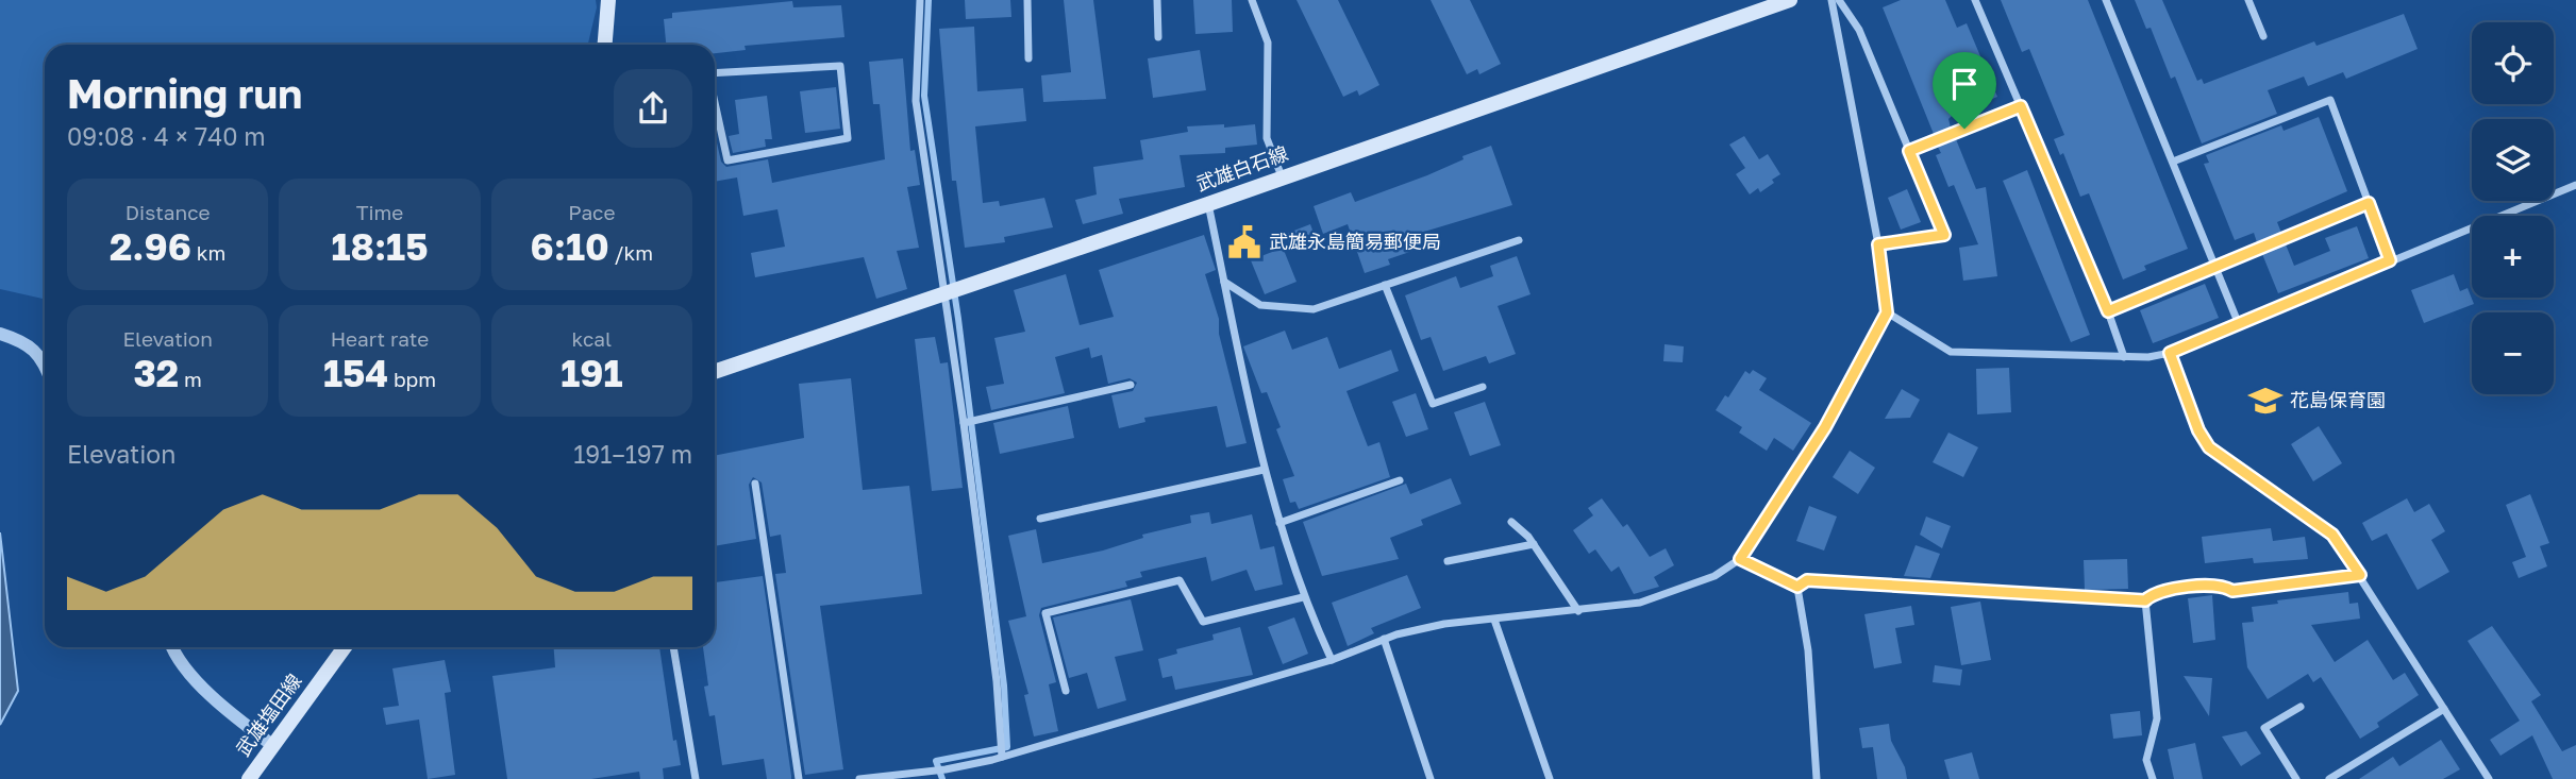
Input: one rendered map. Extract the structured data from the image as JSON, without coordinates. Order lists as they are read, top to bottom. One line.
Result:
{"streets":{"main road":["武雄白石線","武雄塩田線"]},"places":{"public building":["武雄永島簡易郵便局"],"school or university":["花島保育園"]},"page":{"map_buttons":["+","−"],"heading":["Morning run","09:08 · 4 × 740 m"],"stats":[["Distance","2.96 km"],["Time","18:15"],["Pace","6:10 /km"],["Elevation","32 m"],["Heart rate","154 bpm"],["kcal","191"]],"chart":["Elevation","191–197 m"]}}
